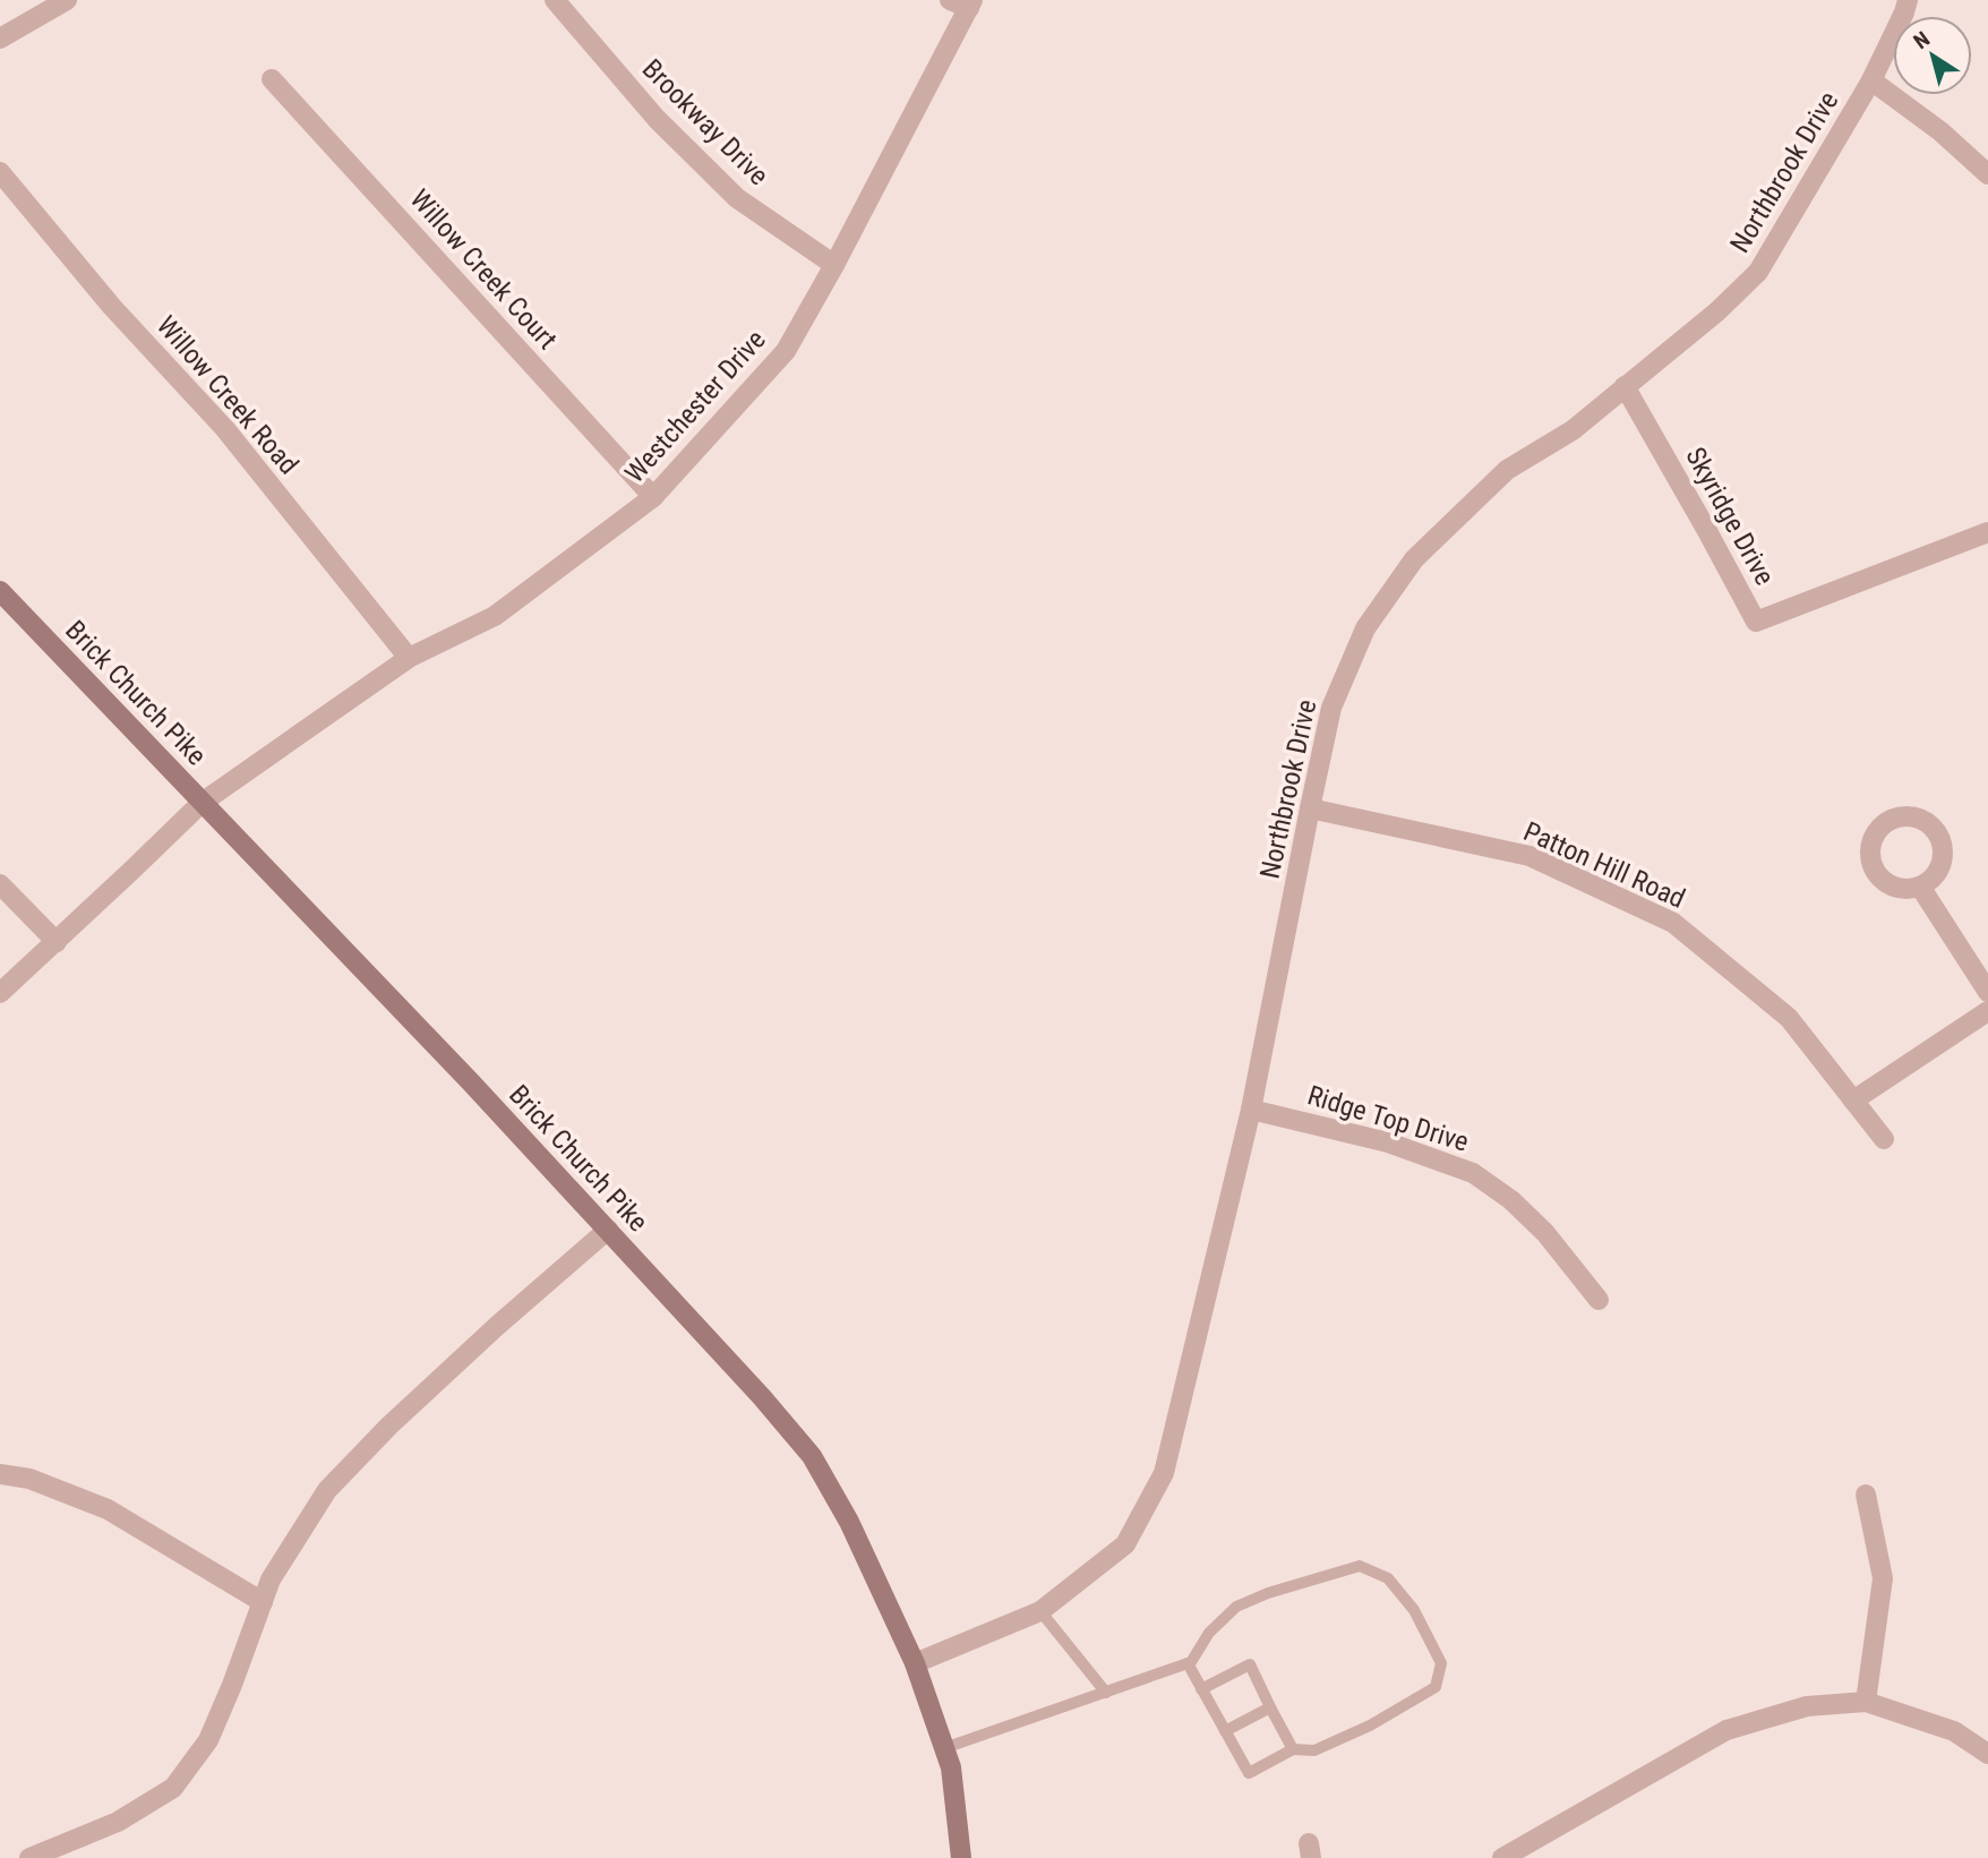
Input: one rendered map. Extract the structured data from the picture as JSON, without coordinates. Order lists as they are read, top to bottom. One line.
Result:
{"streets":{"main road":["Brick Church Pike"],"street":["Brookway Drive","Northbrook Drive","Willow Creek Court","Willow Creek Road","Westchester Drive","Skyridge Drive","Patton Hill Road","Ridge Top Drive"]},"crossings":[["Brookway Drive","Westchester Drive"],["Northbrook Drive","Skyridge Drive"],["Northbrook Drive","Brick Church Pike"],["Northbrook Drive","Patton Hill Road"],["Northbrook Drive","Ridge Top Drive"],["Willow Creek Court","Westchester Drive"],["Willow Creek Road","Westchester Drive"],["Westchester Drive","Brick Church Pike"]],"north":"top left"}
